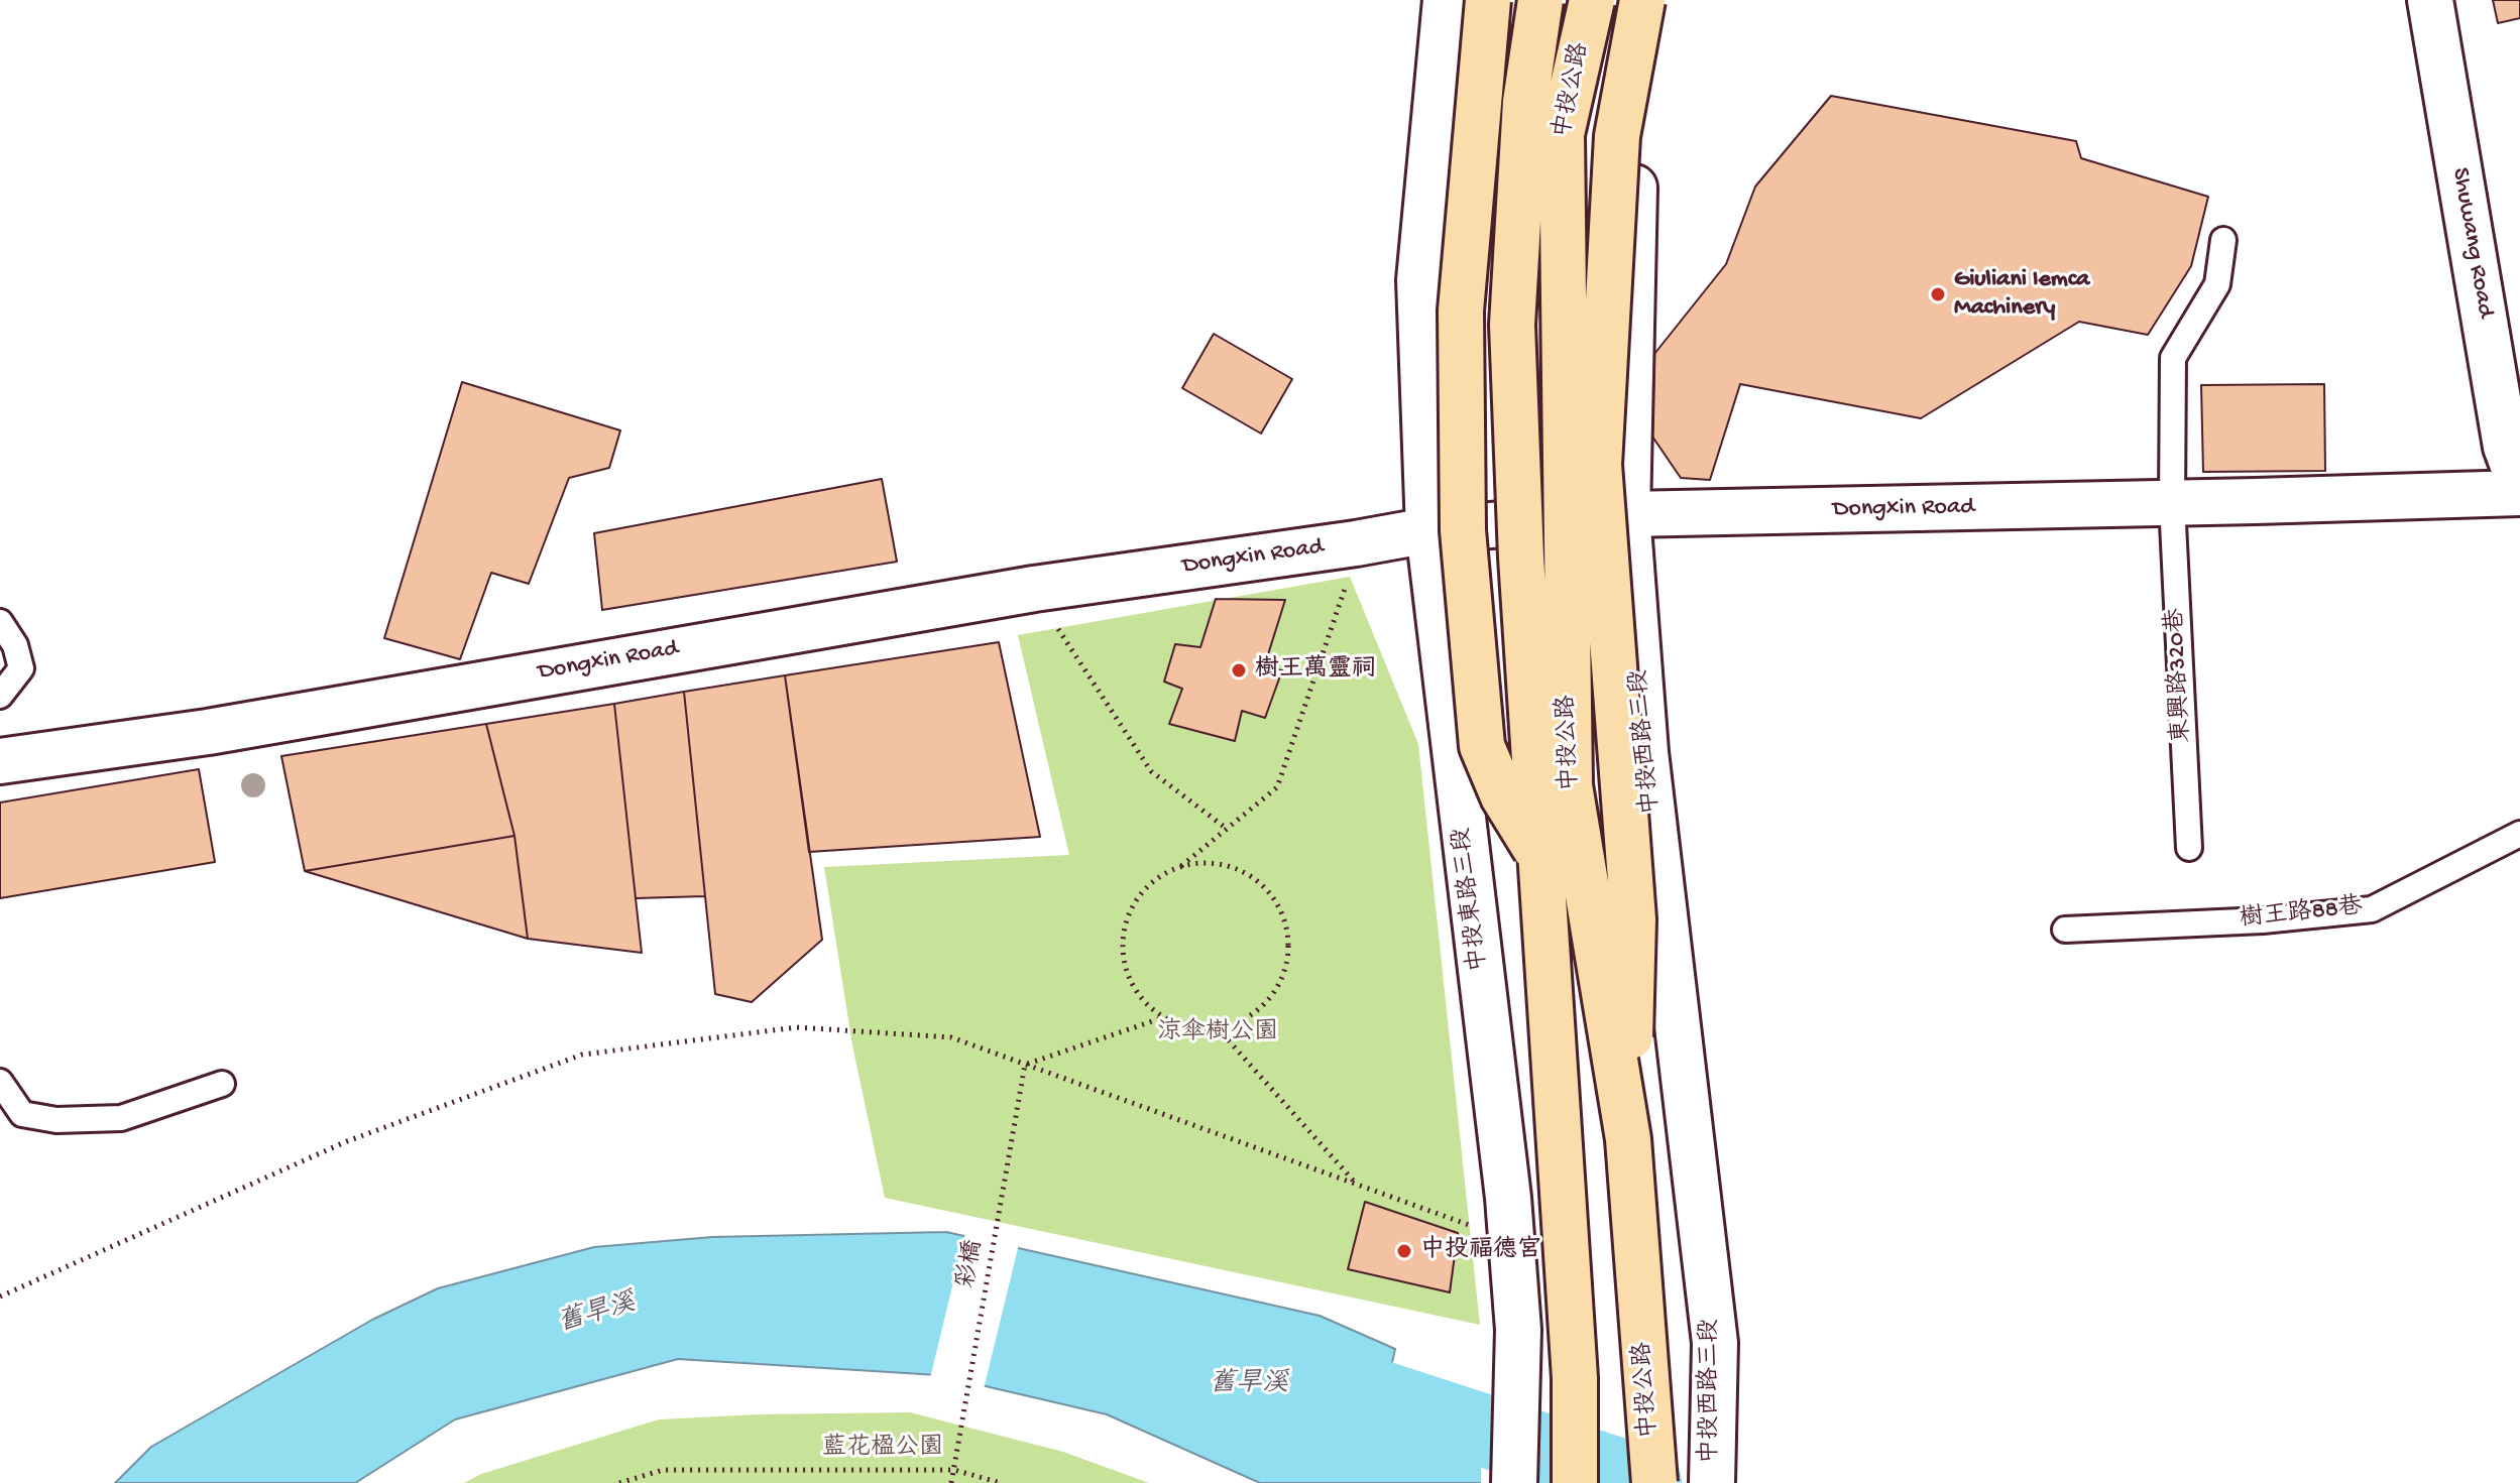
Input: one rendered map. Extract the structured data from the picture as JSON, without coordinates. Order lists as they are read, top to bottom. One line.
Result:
{"streets":{"main road":["中投公路"],"street":["Shuwang Road","Dongxin Road","中投西路三段","中投東路三段"],"lane":["東興路320巷","樹王路88巷"],"path":["彩橋"]},"crossings":[["Dongxin Road","東興路320巷"],["Dongxin Road","中投西路三段"],["Dongxin Road","中投東路三段"]],"water":["舊旱溪"],"parks":["涼傘樹公園","藍花楹公園"],"places":["Giuliani Iemca Machinery","樹王萬靈祠","中投福德宮"]}
